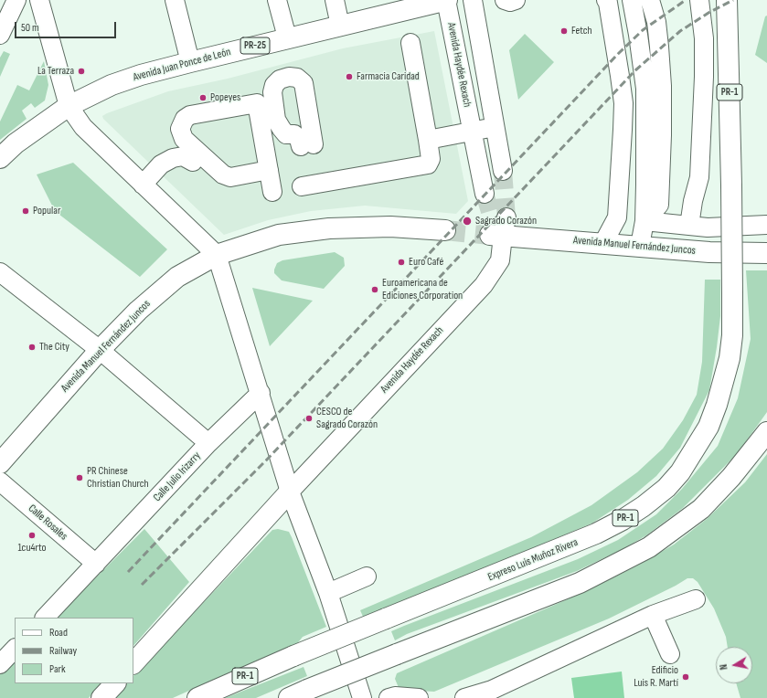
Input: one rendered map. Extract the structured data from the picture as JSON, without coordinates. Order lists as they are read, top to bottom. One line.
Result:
{"streets":{"main road":["PR-25","Avenida Juan Ponce de León","PR-1","Avenida Manuel Fernández Juncos","Expreso Luis Muñoz Rivera"],"street":["Avenida Haydée Rexach","Calle Julio Irizarry","Calle Rosales"]},"crossings":[["Avenida Juan Ponce de León","Avenida Haydée Rexach"],["Avenida Haydée Rexach","Avenida Manuel Fernández Juncos"],["Calle Julio Irizarry","Calle Rosales"]],"places":["Fetch","La Terraza","Farmacia Caridad","Popeyes","Popular","Sagrado Corazón","Euro Café","Euroamericana de Ediciones Corporation","The City","CESCO de Sagrado Corazón","PR Chinese Christian Church","1cu4rto","Edificio Luis R. Martí"],"legend":["Road","Railway","Park"],"scale_bar":"50 m","north":"left"}
